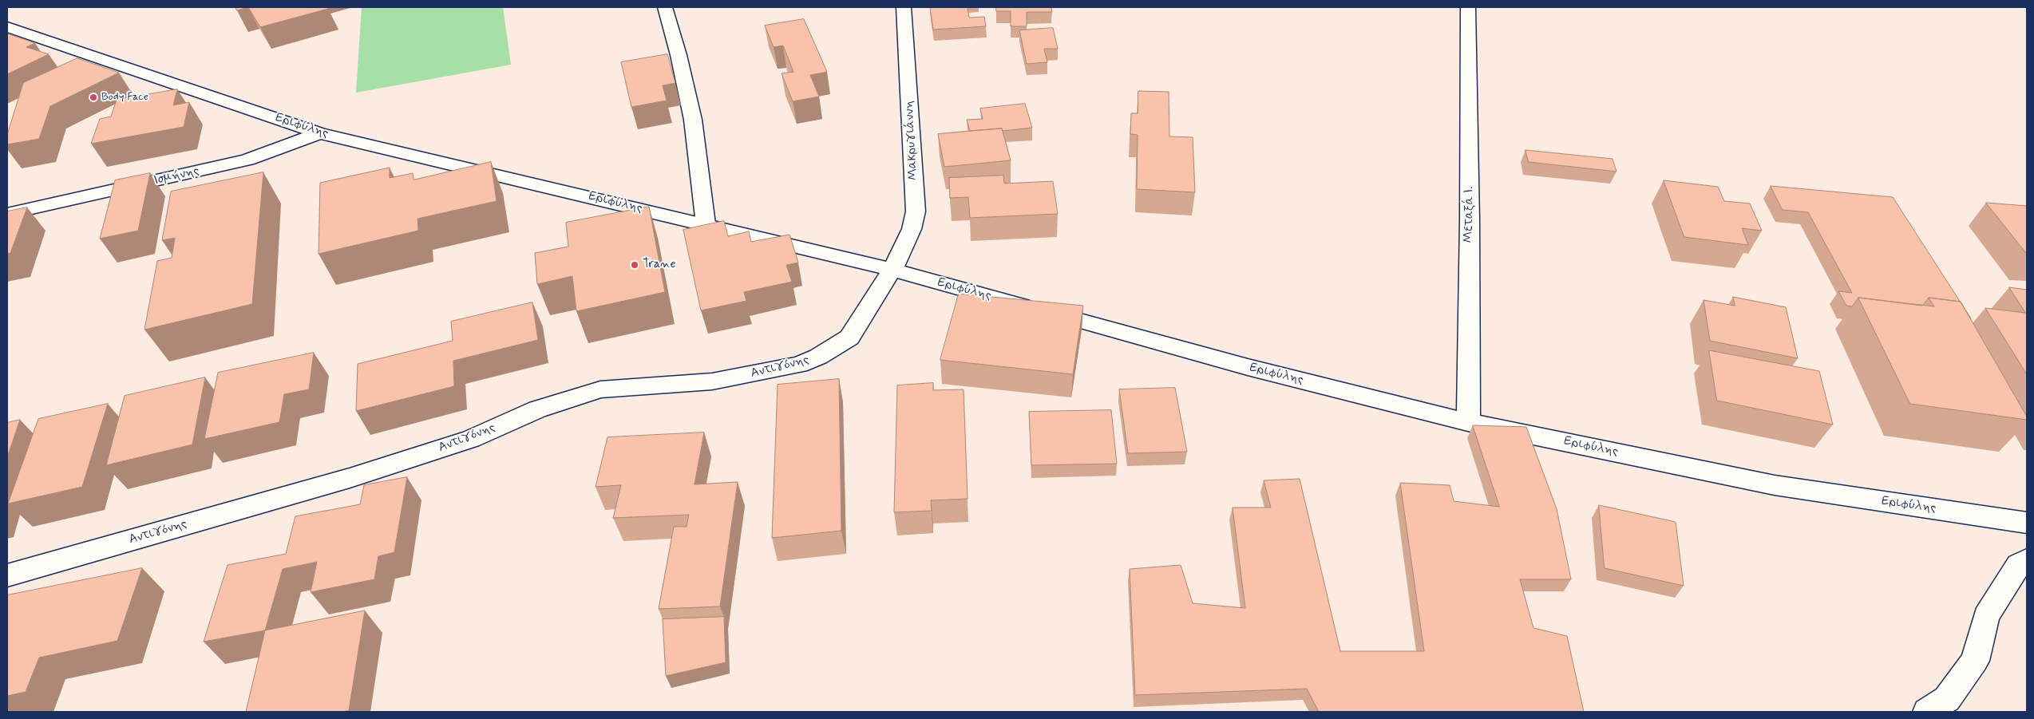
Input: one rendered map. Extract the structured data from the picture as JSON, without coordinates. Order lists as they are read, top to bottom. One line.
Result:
{"streets":{"street":["Εριφύλης","Μακρυγιάννη","Ισμήνης","Μεταξά Ι.","Αντιγόνης"]},"crossings":[["Εριφύλης","Μακρυγιάννη"],["Εριφύλης","Ισμήνης"],["Εριφύλης","Μεταξά Ι."],["Εριφύλης","Αντιγόνης"],["Μακρυγιάννη","Αντιγόνης"]],"places":["Body Face","Trane"]}
